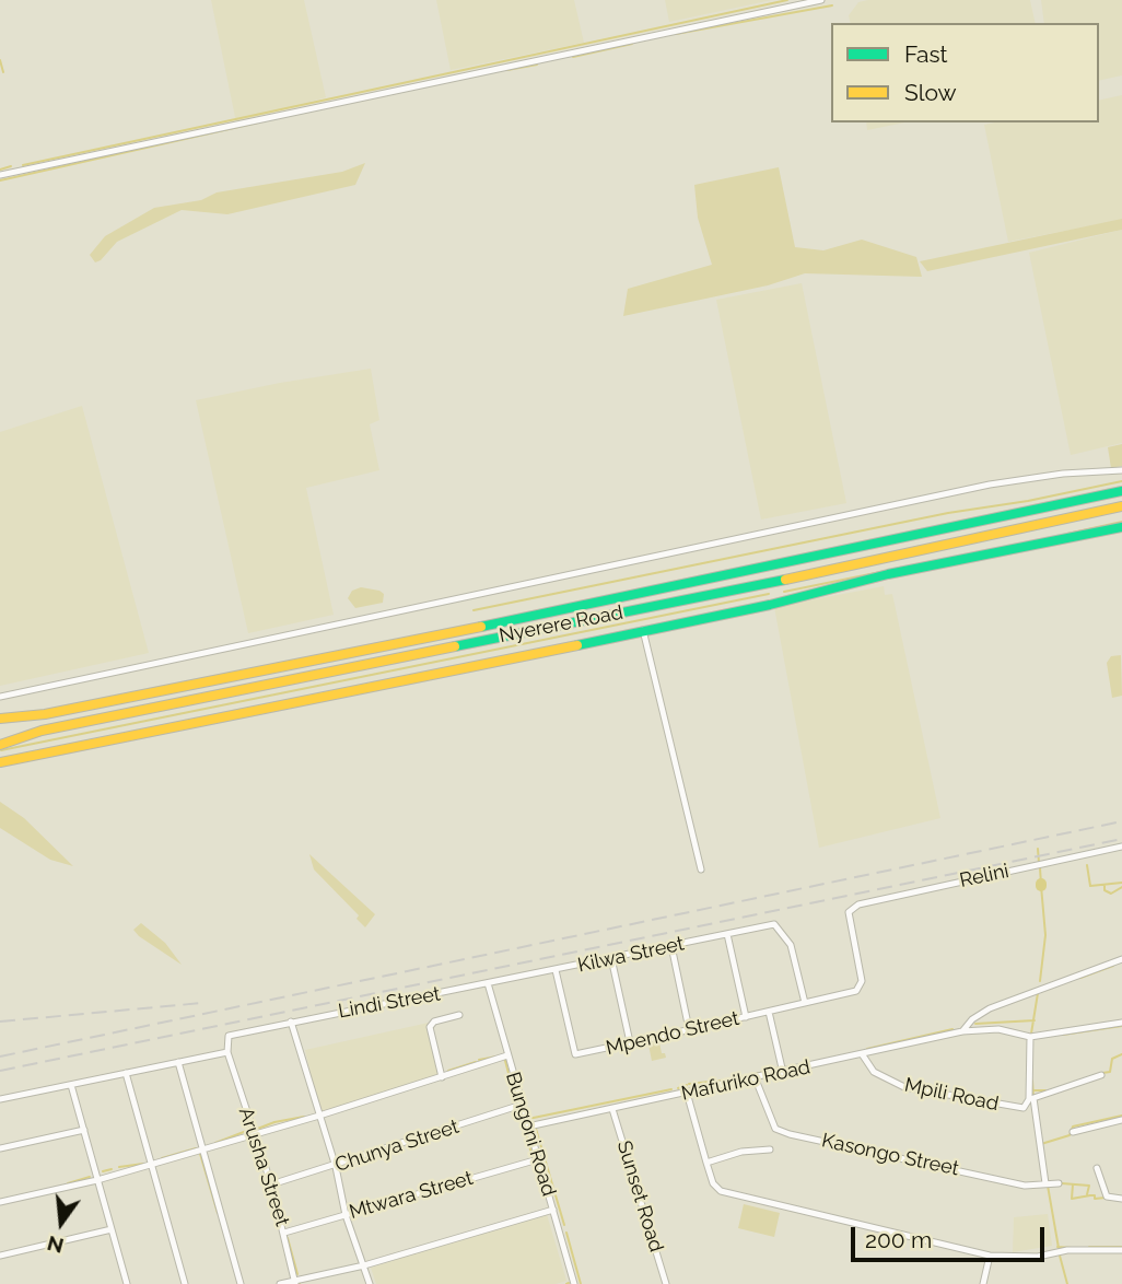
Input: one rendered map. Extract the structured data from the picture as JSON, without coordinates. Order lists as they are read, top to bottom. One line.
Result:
{"streets":{"main road":["Nyerere Road"],"street":["Relini","Kilwa Street","Lindi Street","Mpendo Street","Mafuriko Road","Mpili Road","Bungoni Road","Chunya Street","Kasongo Street","Arusha Street","Mtwara Street","Sunset Road"]},"crossings":[["Relini","Mpendo Street"],["Kilwa Street","Lindi Street"],["Kilwa Street","Mpendo Street"],["Kilwa Street","Bungoni Road"],["Lindi Street","Bungoni Road"],["Lindi Street","Arusha Street"],["Mafuriko Road","Mpili Road"],["Mafuriko Road","Bungoni Road"],["Mafuriko Road","Kasongo Street"],["Mafuriko Road","Sunset Road"],["Bungoni Road","Chunya Street"],["Bungoni Road","Mtwara Street"],["Chunya Street","Arusha Street"],["Arusha Street","Mtwara Street"]],"legend":["Fast","Slow"],"scale_bar":"200 m","north":"bottom"}
